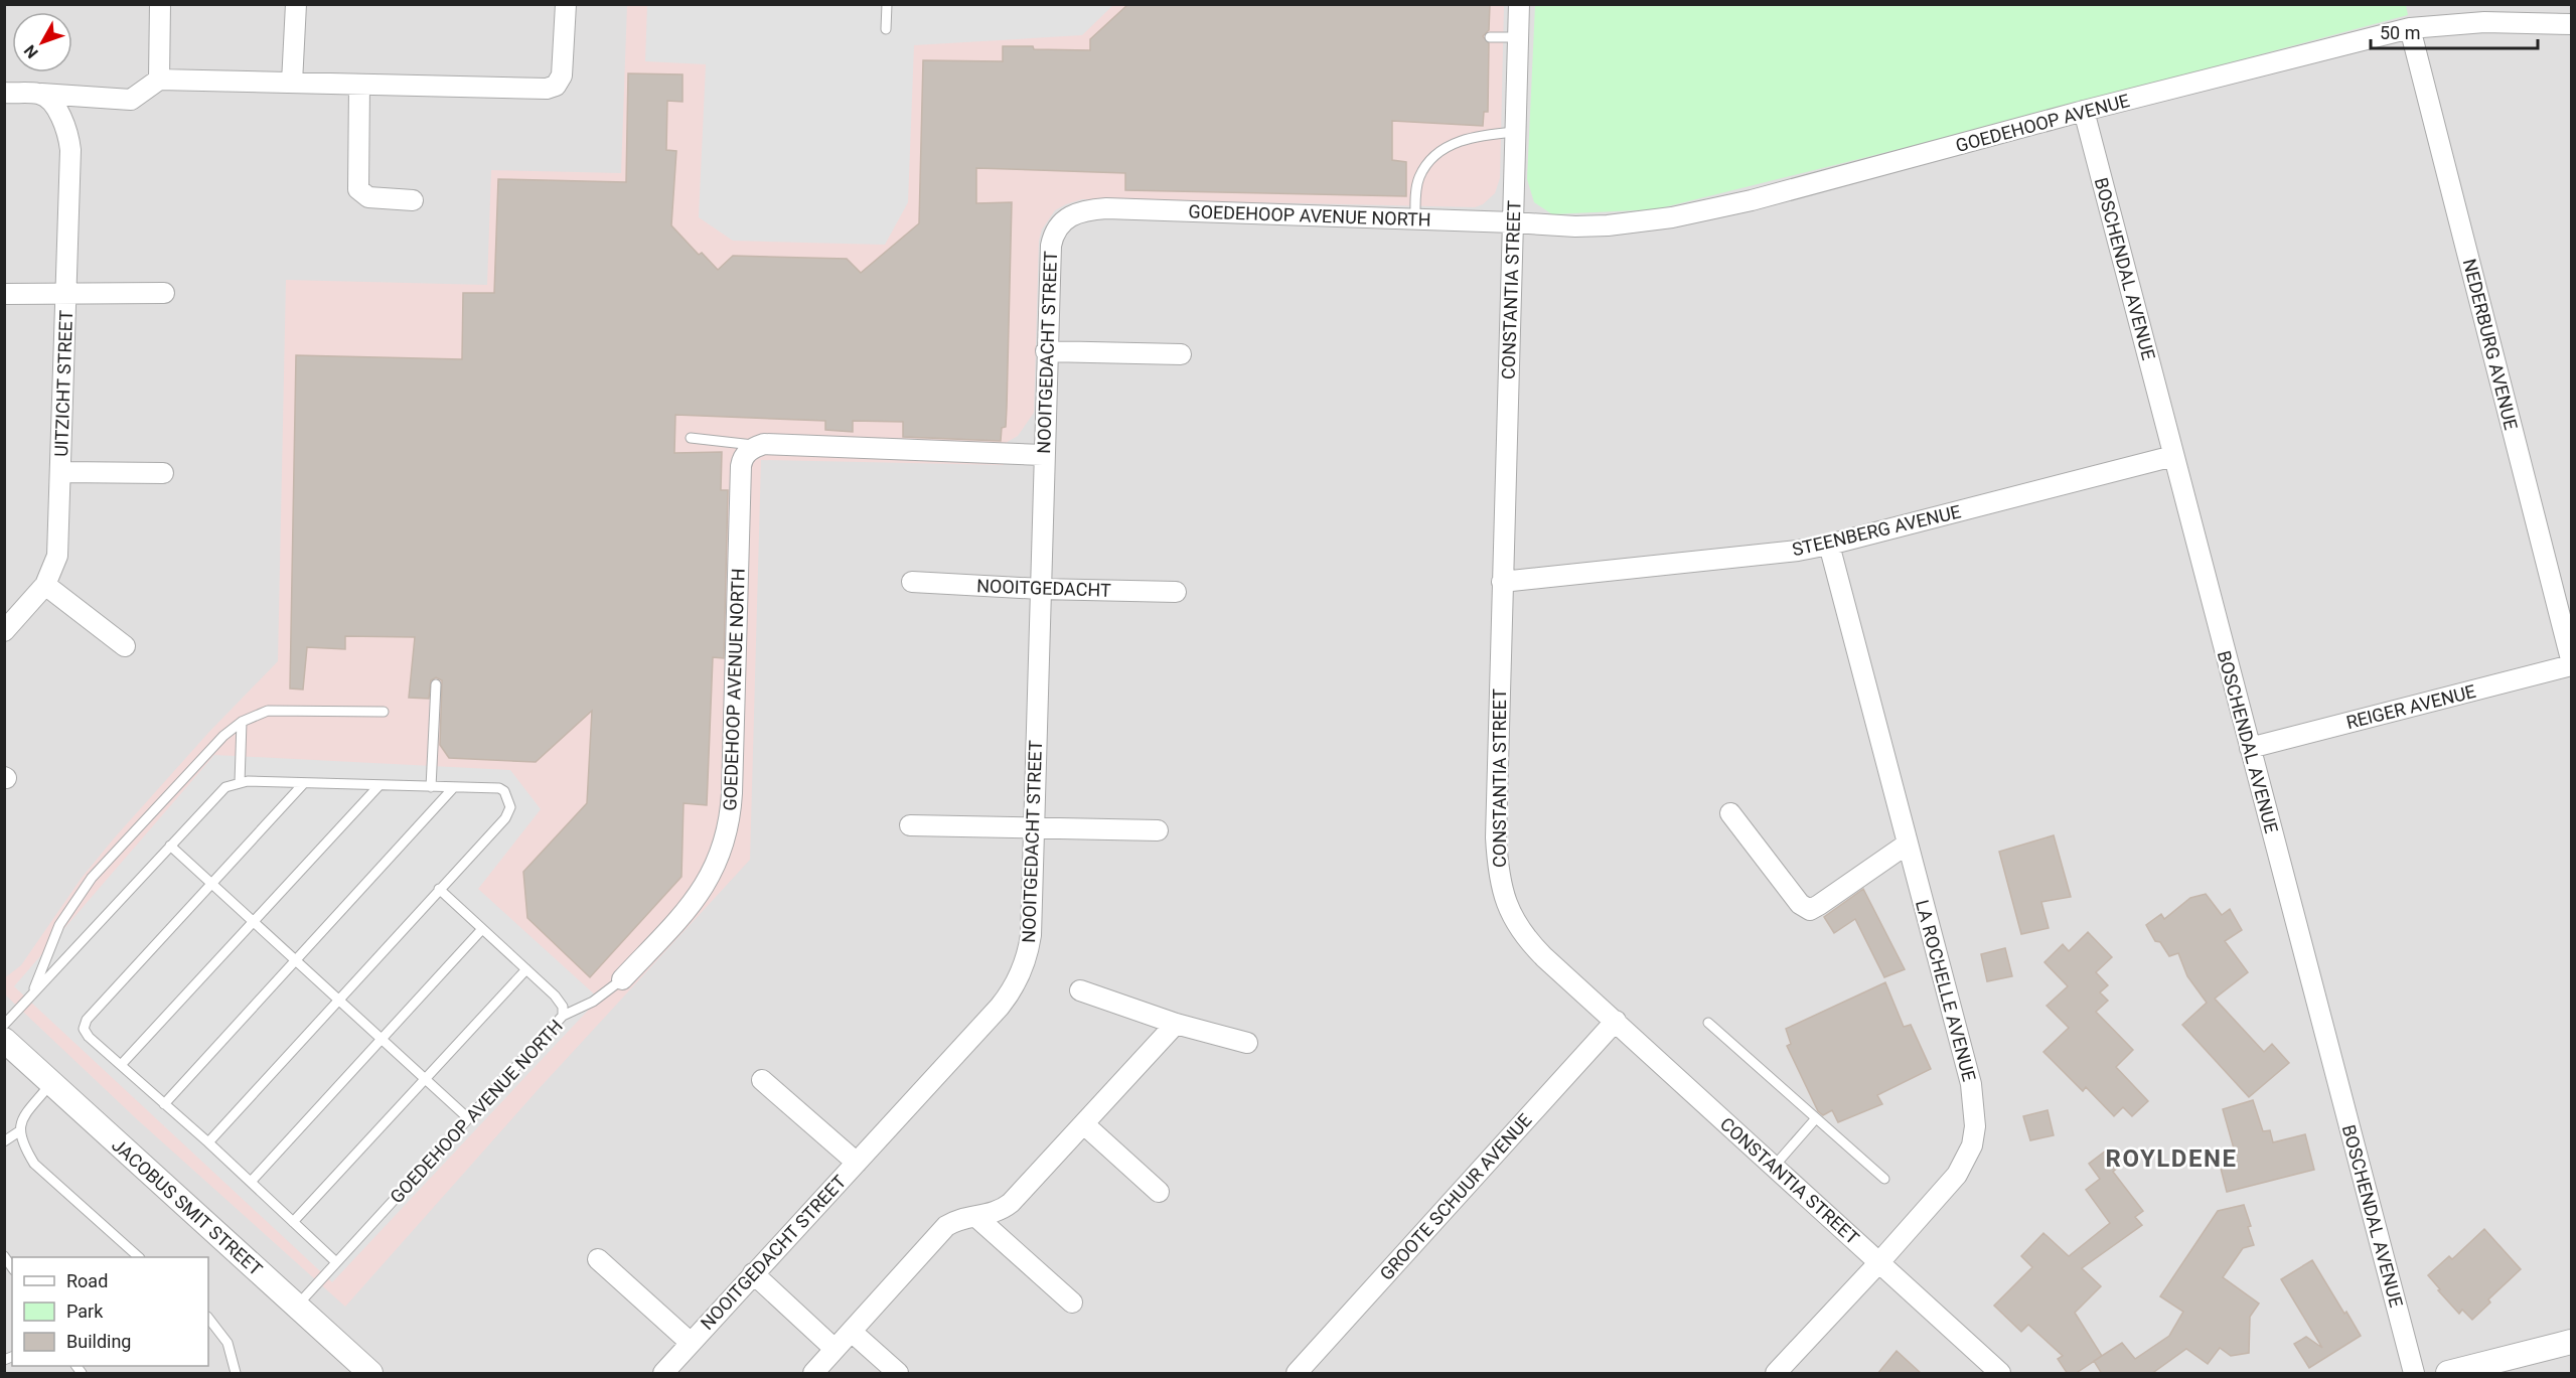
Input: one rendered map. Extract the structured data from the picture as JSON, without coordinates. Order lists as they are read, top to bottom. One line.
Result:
{"streets":{"street":["GOEDEHOOP AVENUE","GOEDEHOOP AVENUE NORTH","BOSCHENDAL AVENUE","CONSTANTIA STREET","NEDERBURG AVENUE","NOOITGEDACHT STREET","UITZICHT STREET","STEENBERG AVENUE","NOOITGEDACHT","REIGER AVENUE","LA ROCHELLE AVENUE","GROOTE SCHUUR AVENUE","JACOBUS SMIT STREET"]},"crossings":[["GOEDEHOOP AVENUE","GOEDEHOOP AVENUE NORTH"],["GOEDEHOOP AVENUE","BOSCHENDAL AVENUE"],["GOEDEHOOP AVENUE","CONSTANTIA STREET"],["GOEDEHOOP AVENUE","NEDERBURG AVENUE"],["GOEDEHOOP AVENUE NORTH","CONSTANTIA STREET"],["GOEDEHOOP AVENUE NORTH","NOOITGEDACHT STREET"],["GOEDEHOOP AVENUE NORTH","JACOBUS SMIT STREET"],["BOSCHENDAL AVENUE","STEENBERG AVENUE"],["BOSCHENDAL AVENUE","REIGER AVENUE"],["CONSTANTIA STREET","STEENBERG AVENUE"],["CONSTANTIA STREET","LA ROCHELLE AVENUE"],["CONSTANTIA STREET","GROOTE SCHUUR AVENUE"],["NOOITGEDACHT STREET","NOOITGEDACHT"],["STEENBERG AVENUE","LA ROCHELLE AVENUE"]],"districts":["ROYLDENE"],"legend":["Road","Park","Building"],"scale_bar":"50 m","north":"bottom left"}
